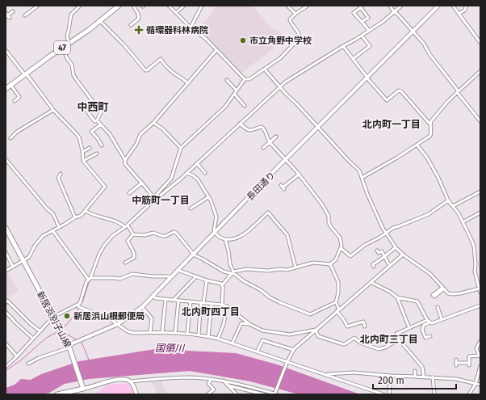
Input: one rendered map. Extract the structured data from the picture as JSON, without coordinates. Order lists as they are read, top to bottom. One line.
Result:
{"streets":{"main road":["47","新居浜別子山線"],"street":["長田通り"]},"crossings":[["長田通り","新居浜別子山線"]],"districts":["中西町","北内町一丁目","中筋町一丁目","北内町四丁目","北内町三丁目"],"water":["国領川"],"places":{"health":["循環器科林病院"],"other":["市立角野中学校","新居浜山根郵便局"]},"scale_bar":"200 m"}
